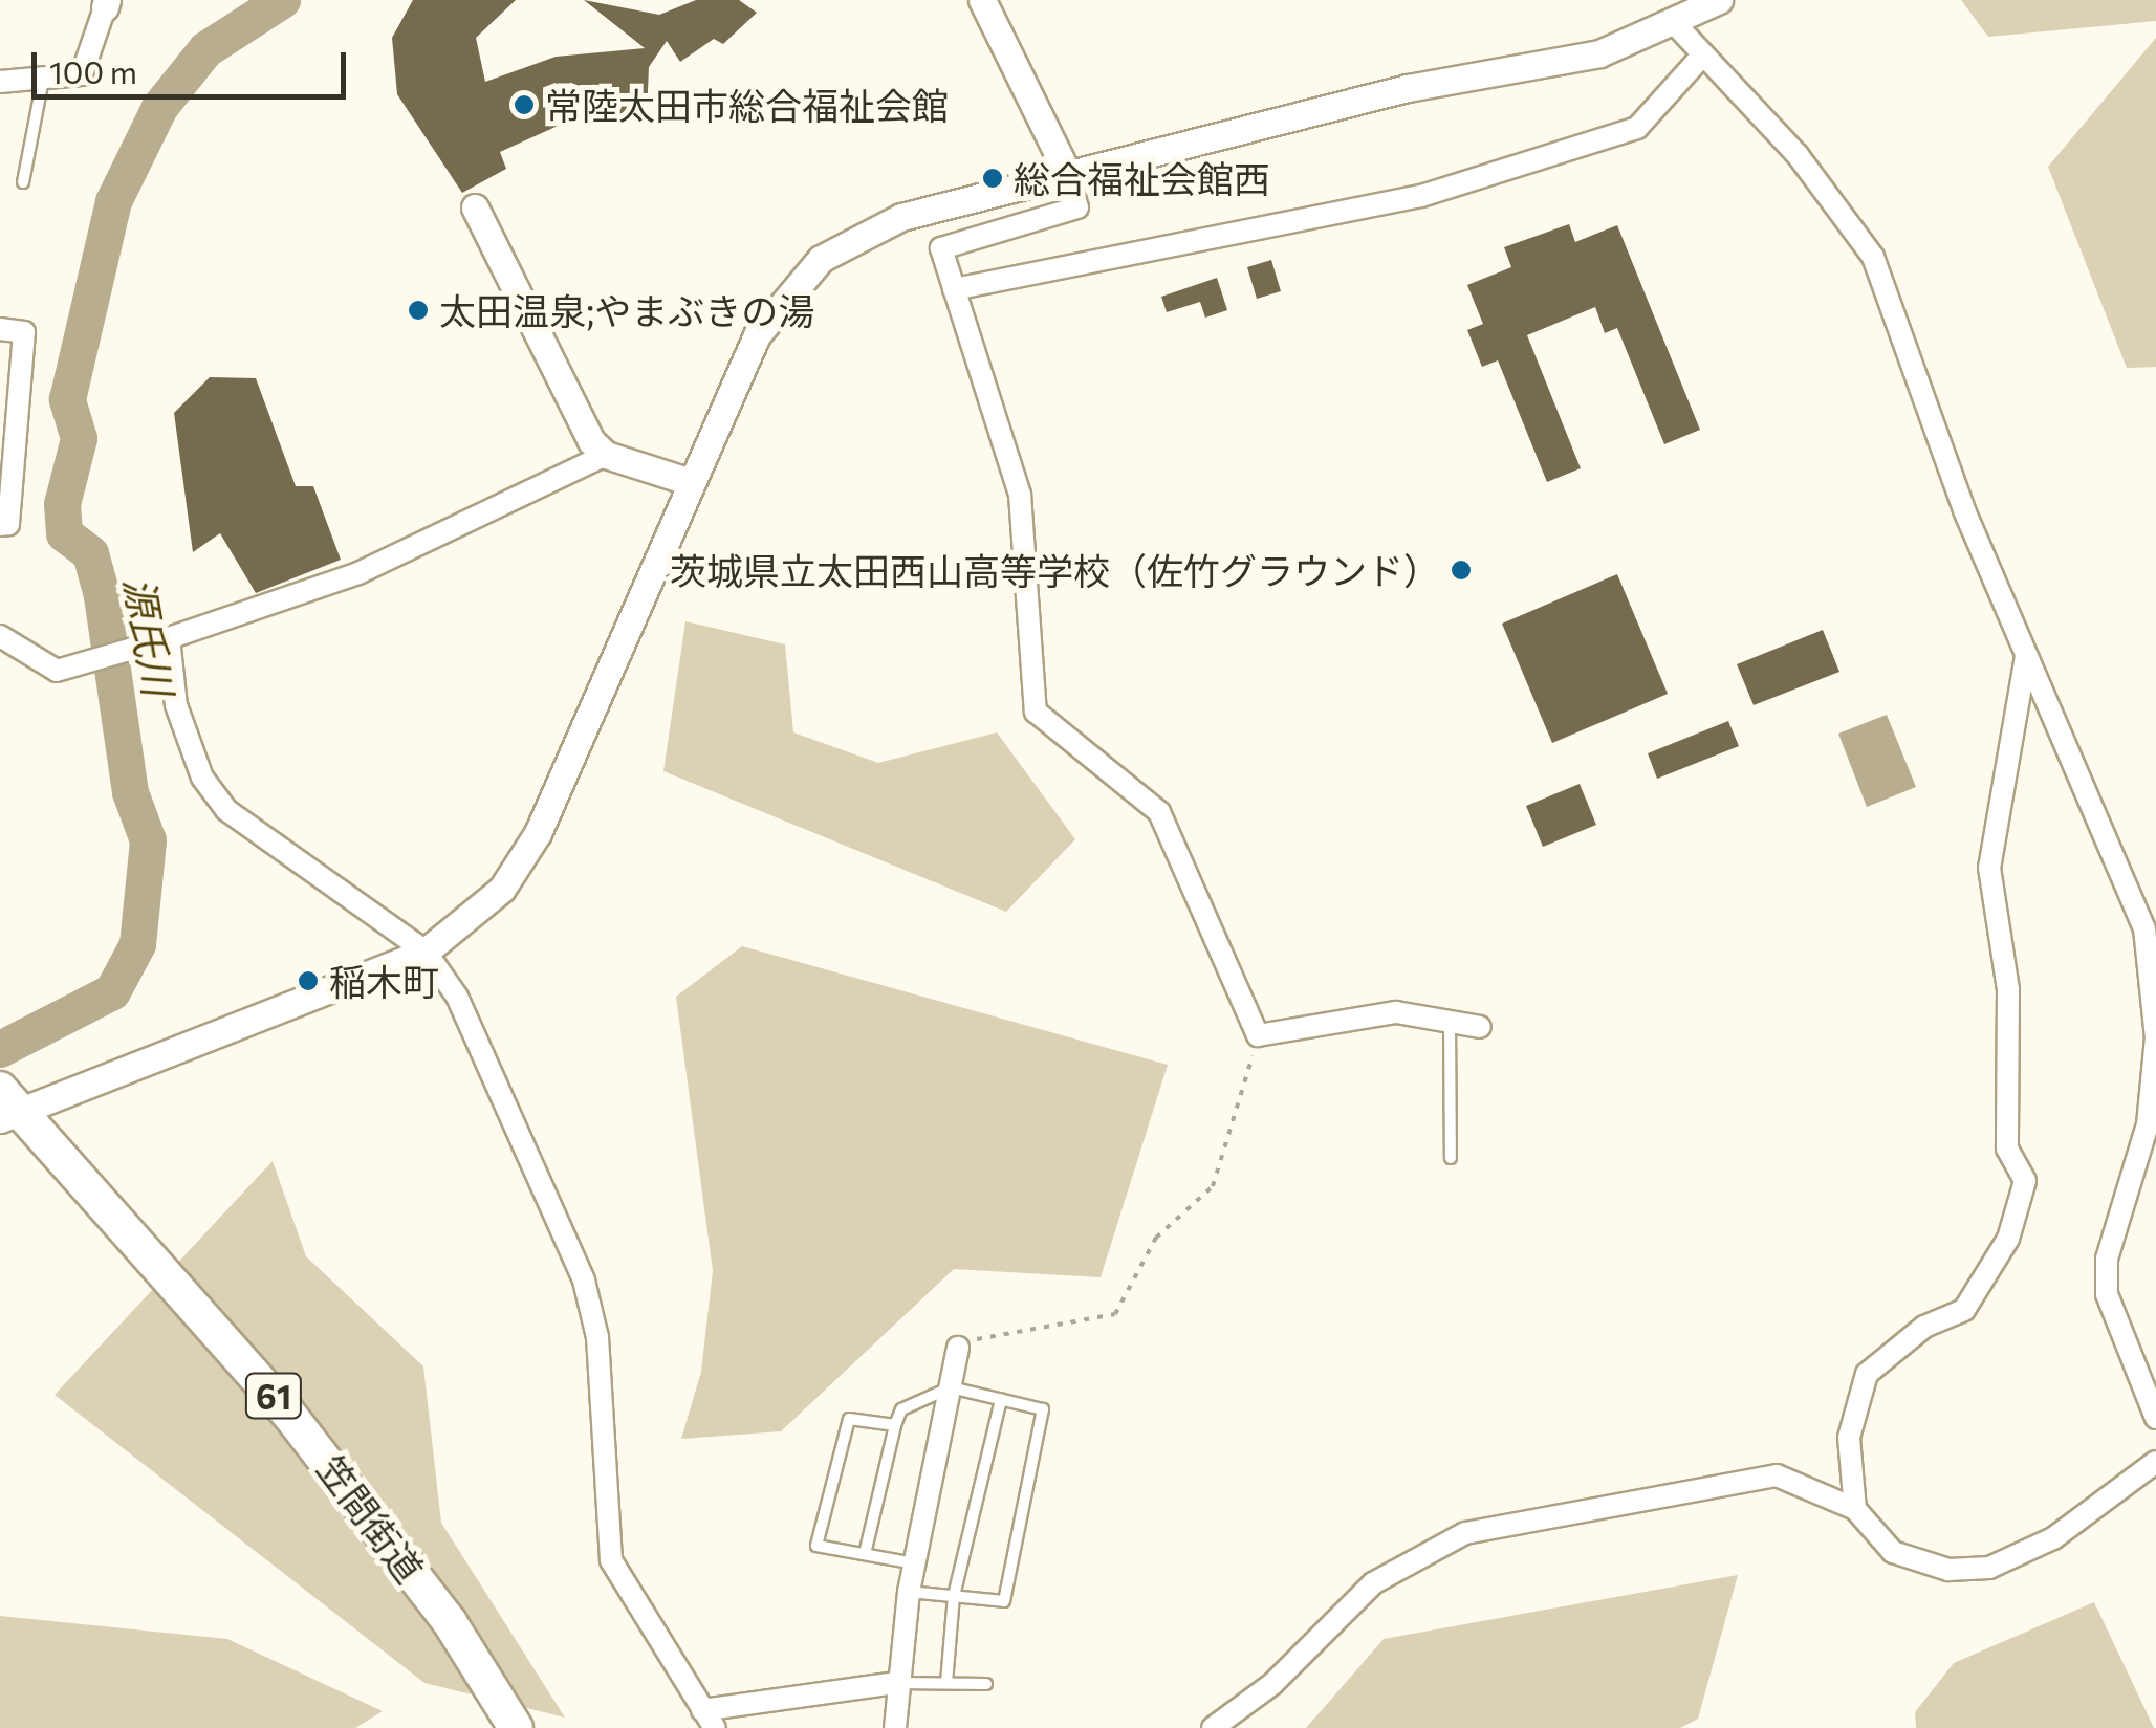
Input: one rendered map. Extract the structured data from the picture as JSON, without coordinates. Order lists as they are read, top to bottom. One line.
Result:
{"streets":{"main road":["61","笠間街道"]},"water":["源氏川"],"places":["常陸太田市総合福祉会館","総合福祉会館西","太田温泉;やまぶきの湯","茨城県立太田西山高等学校（佐竹グラウンド）","稲木町"],"scale_bar":"100 m"}
